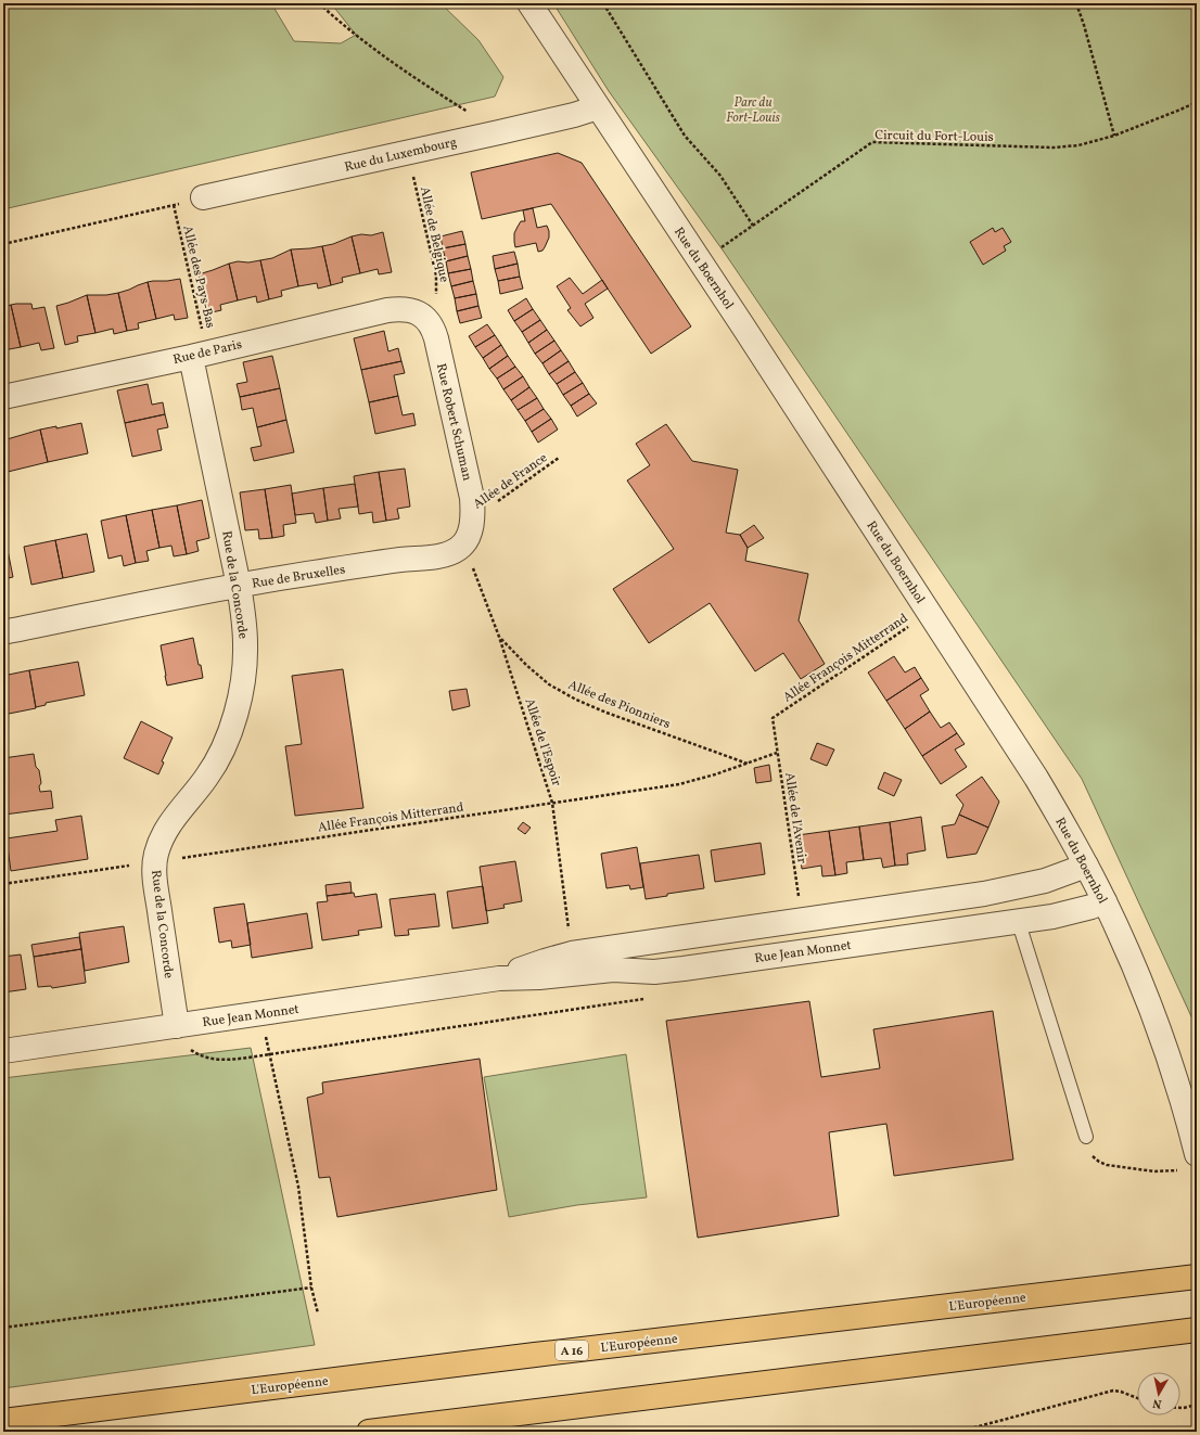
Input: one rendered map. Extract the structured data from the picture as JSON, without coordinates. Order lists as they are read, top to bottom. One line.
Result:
{"streets":{"highway":["L'Européenne","A 16"],"street":["Rue du Luxembourg","Rue du Boernhol","Rue de Paris","Rue Robert Schuman","Rue de Bruxelles","Rue de la Concorde","Rue Jean Monnet"],"path":["Circuit du Fort-Louis","Allée de Belgique","Allée des Pays-Bas","Allée de France","Allée François Mitterrand","Allée des Pionniers","Allée de l'Espoir","Allée de l'Avenir"]},"crossings":[["Circuit du Fort-Louis","Rue du Boernhol"],["Rue du Luxembourg","Allée de Belgique"],["Rue du Luxembourg","Rue du Boernhol"],["Allée de Belgique","Rue de Paris"],["Allée de Belgique","Rue Robert Schuman"],["Rue du Boernhol","Allée François Mitterrand"],["Rue du Boernhol","Rue Jean Monnet"],["Allée des Pays-Bas","Rue de Paris"],["Allée des Pays-Bas","Rue de la Concorde"],["Rue de Paris","Rue Robert Schuman"],["Rue de Paris","Rue de la Concorde"],["Rue Robert Schuman","Allée de France"],["Rue Robert Schuman","Rue de Bruxelles"],["Rue Robert Schuman","Allée de l'Espoir"],["Rue de Bruxelles","Rue de la Concorde"],["Rue de Bruxelles","Allée de l'Espoir"],["Rue de la Concorde","Allée François Mitterrand"],["Rue de la Concorde","Rue Jean Monnet"],["Allée François Mitterrand","Allée des Pionniers"],["Allée François Mitterrand","Allée de l'Espoir"],["Allée François Mitterrand","Allée de l'Avenir"],["Allée des Pionniers","Allée de l'Espoir"],["Allée de l'Espoir","Rue Jean Monnet"],["Allée de l'Avenir","Rue Jean Monnet"]],"parks":["Parc du Fort-Louis"],"north":"bottom"}
